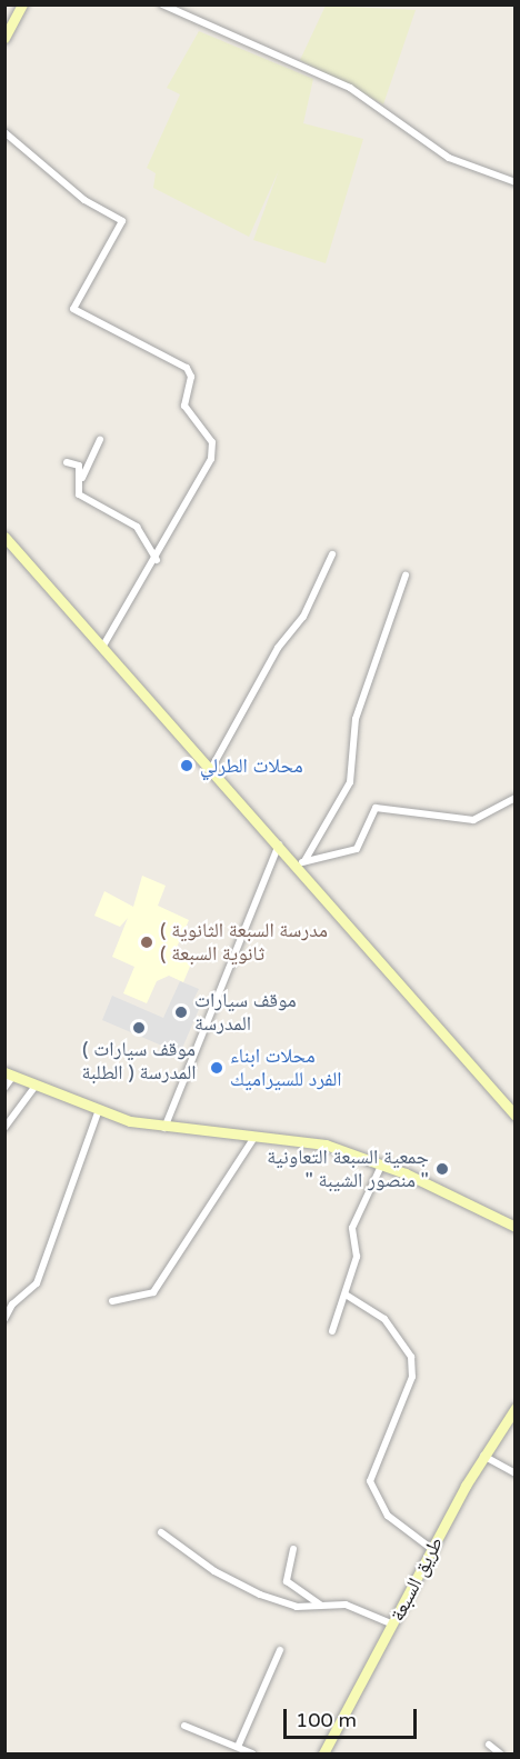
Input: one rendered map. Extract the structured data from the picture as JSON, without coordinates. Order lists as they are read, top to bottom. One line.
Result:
{"streets":{"street":["طريق السبعة"]},"places":["محلات الطرلي","( مدرسة السبعة الثانوية ( ثانوية السبعة","موقف سيارات المدرسة","( موقف سيارات المدرسة ( الطلبة","محلات ابناء الفرد للسيراميك","جمعية السبعة التعاونية \" منصور الشيبة \""],"scale_bar":"100 m"}
